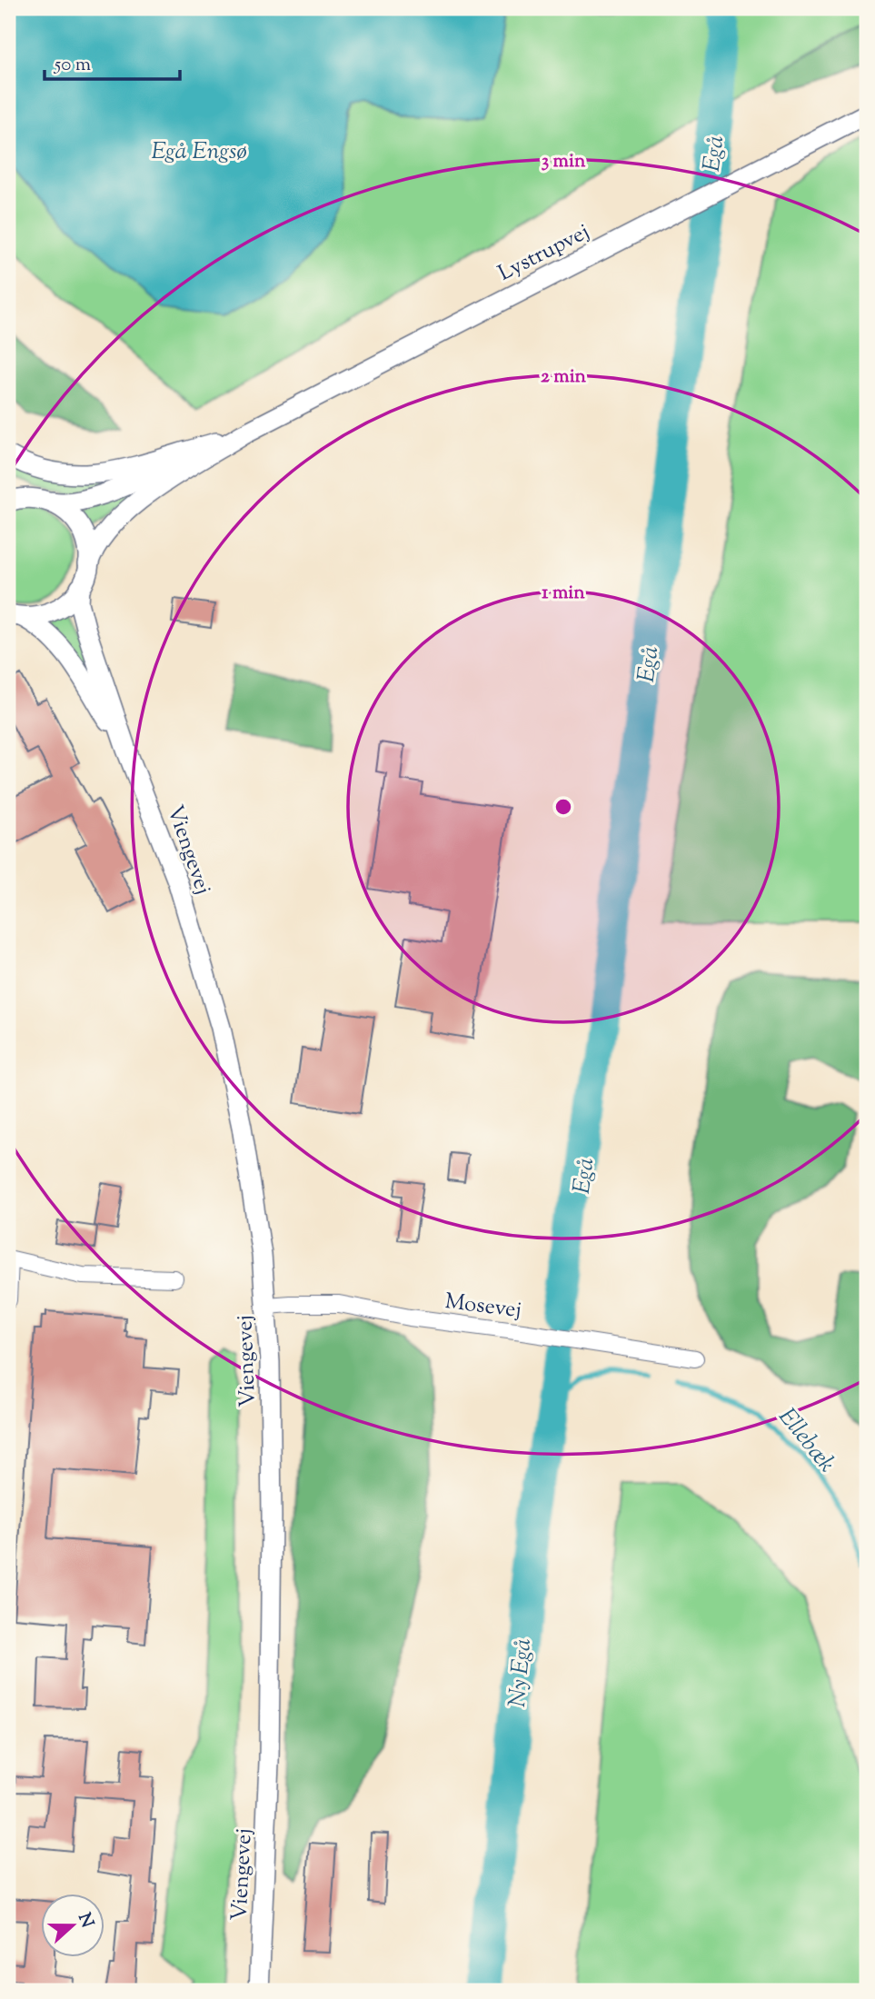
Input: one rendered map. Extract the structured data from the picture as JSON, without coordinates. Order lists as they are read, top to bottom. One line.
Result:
{"streets":{"street":["Lystrupvej","Viengevej","Mosevej"]},"crossings":[["Lystrupvej","Viengevej"],["Viengevej","Mosevej"]],"water":["Egå Engsø","Egå","Ellebæk","Ny Egå"],"scale_bar":"50 m","north":"right","rings":["3 min","2 min","1 min"]}
